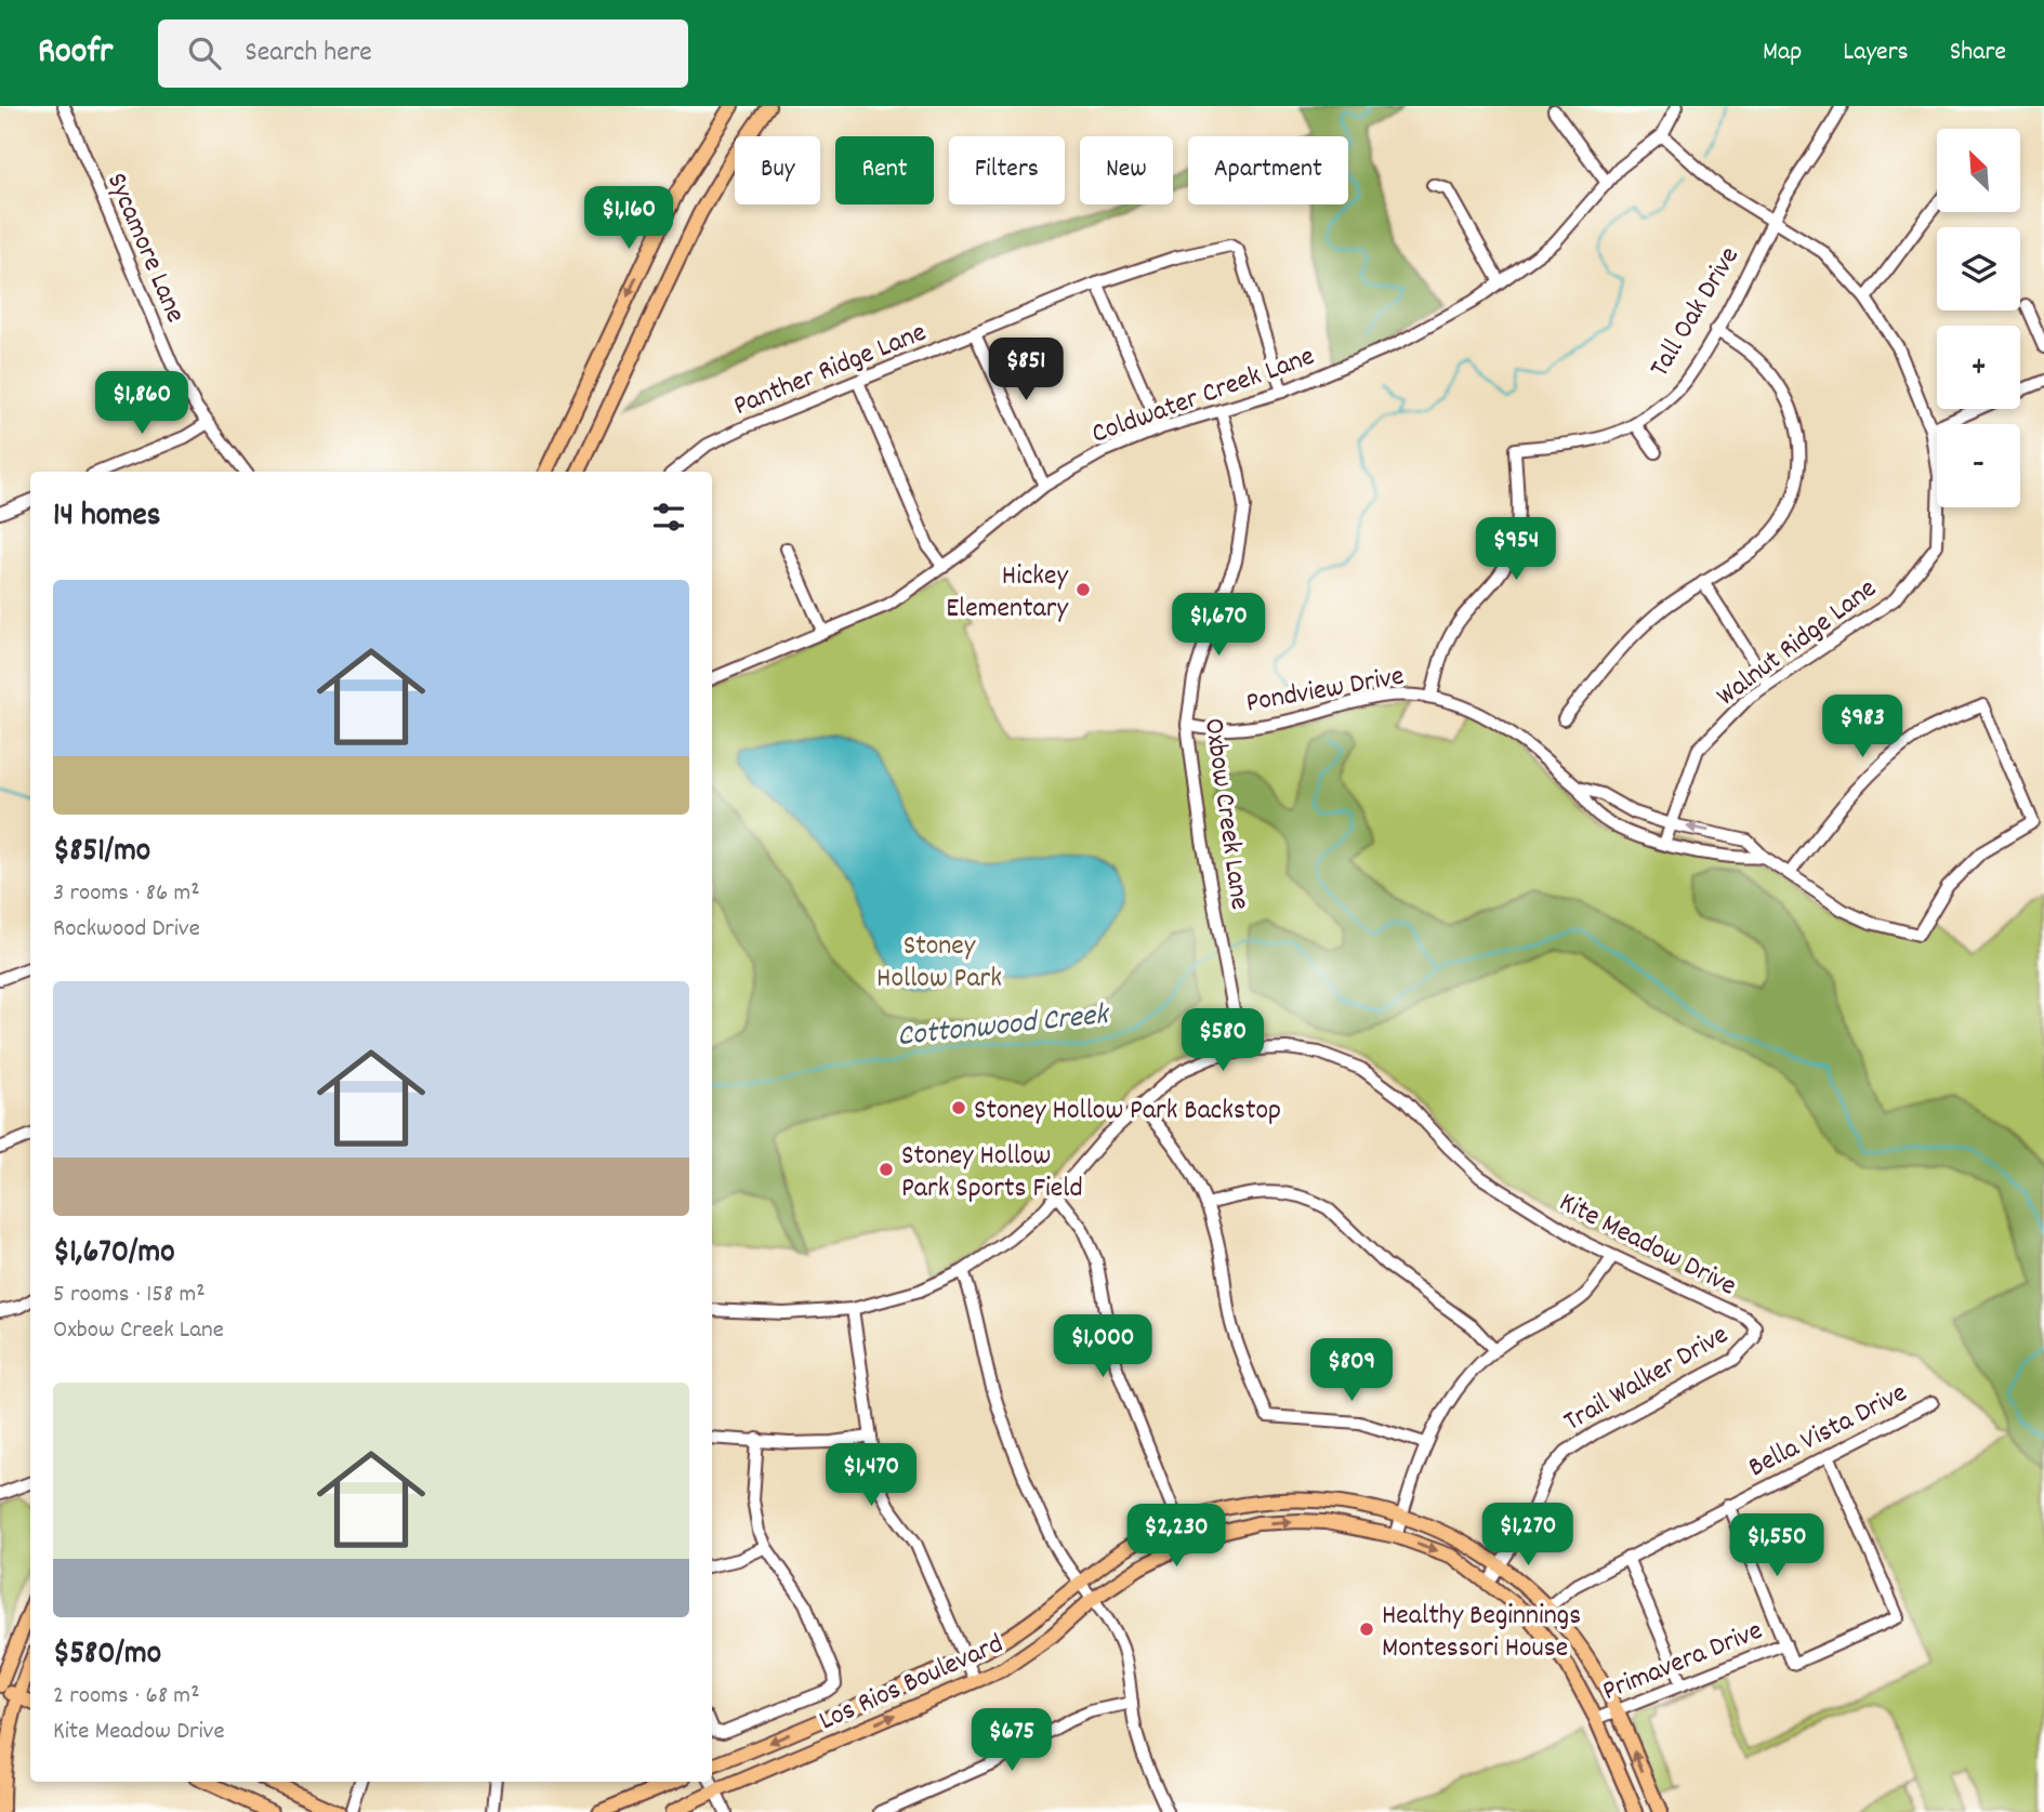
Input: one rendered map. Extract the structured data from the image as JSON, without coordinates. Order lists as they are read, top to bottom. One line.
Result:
{"streets":{"main road":["Los Rios Boulevard"],"street":["Sycamore Lane","Tall Oak Drive","Panther Ridge Lane","Coldwater Creek Lane","Walnut Ridge Lane","Pondview Drive","Oxbow Creek Lane","Kite Meadow Drive","Trail Walker Drive","Bella Vista Drive","Primavera Drive"]},"crossings":[["Tall Oak Drive","Walnut Ridge Lane"],["Tall Oak Drive","Pondview Drive"],["Panther Ridge Lane","Coldwater Creek Lane"],["Coldwater Creek Lane","Walnut Ridge Lane"],["Coldwater Creek Lane","Oxbow Creek Lane"],["Walnut Ridge Lane","Pondview Drive"],["Pondview Drive","Oxbow Creek Lane"],["Oxbow Creek Lane","Kite Meadow Drive"],["Kite Meadow Drive","Trail Walker Drive"],["Trail Walker Drive","Los Rios Boulevard"],["Bella Vista Drive","Primavera Drive"],["Bella Vista Drive","Los Rios Boulevard"],["Primavera Drive","Los Rios Boulevard"]],"water":["Cottonwood Creek"],"parks":["Stoney Hollow Park"],"places":["Hickey Elementary","Stoney Hollow Park Backstop","Stoney Hollow Park Sports Field","Healthy Beginnings Montessori House"],"north":"top left","page":{"header":"Roofr","search":"Search here","nav":["Map","Layers","Share"],"map_buttons":["+","−"],"chip":["Buy","Rent","Filters","New","Apartment"],"price":["$1,160","$851","$1,860","$954","$1,670","$983","$580","$1,000","$809","$1,470","$1,270","$2,230","$1,550","$675"],"heading":"14 homes","list":[{"name":"$851/mo","note":"3 rooms · 86 m² · Rockwood Drive"},{"name":"$1,670/mo","note":"5 rooms · 158 m² · Oxbow Creek Lane"},{"name":"$580/mo","note":"2 rooms · 68 m² · Kite Meadow Drive"}]}}
